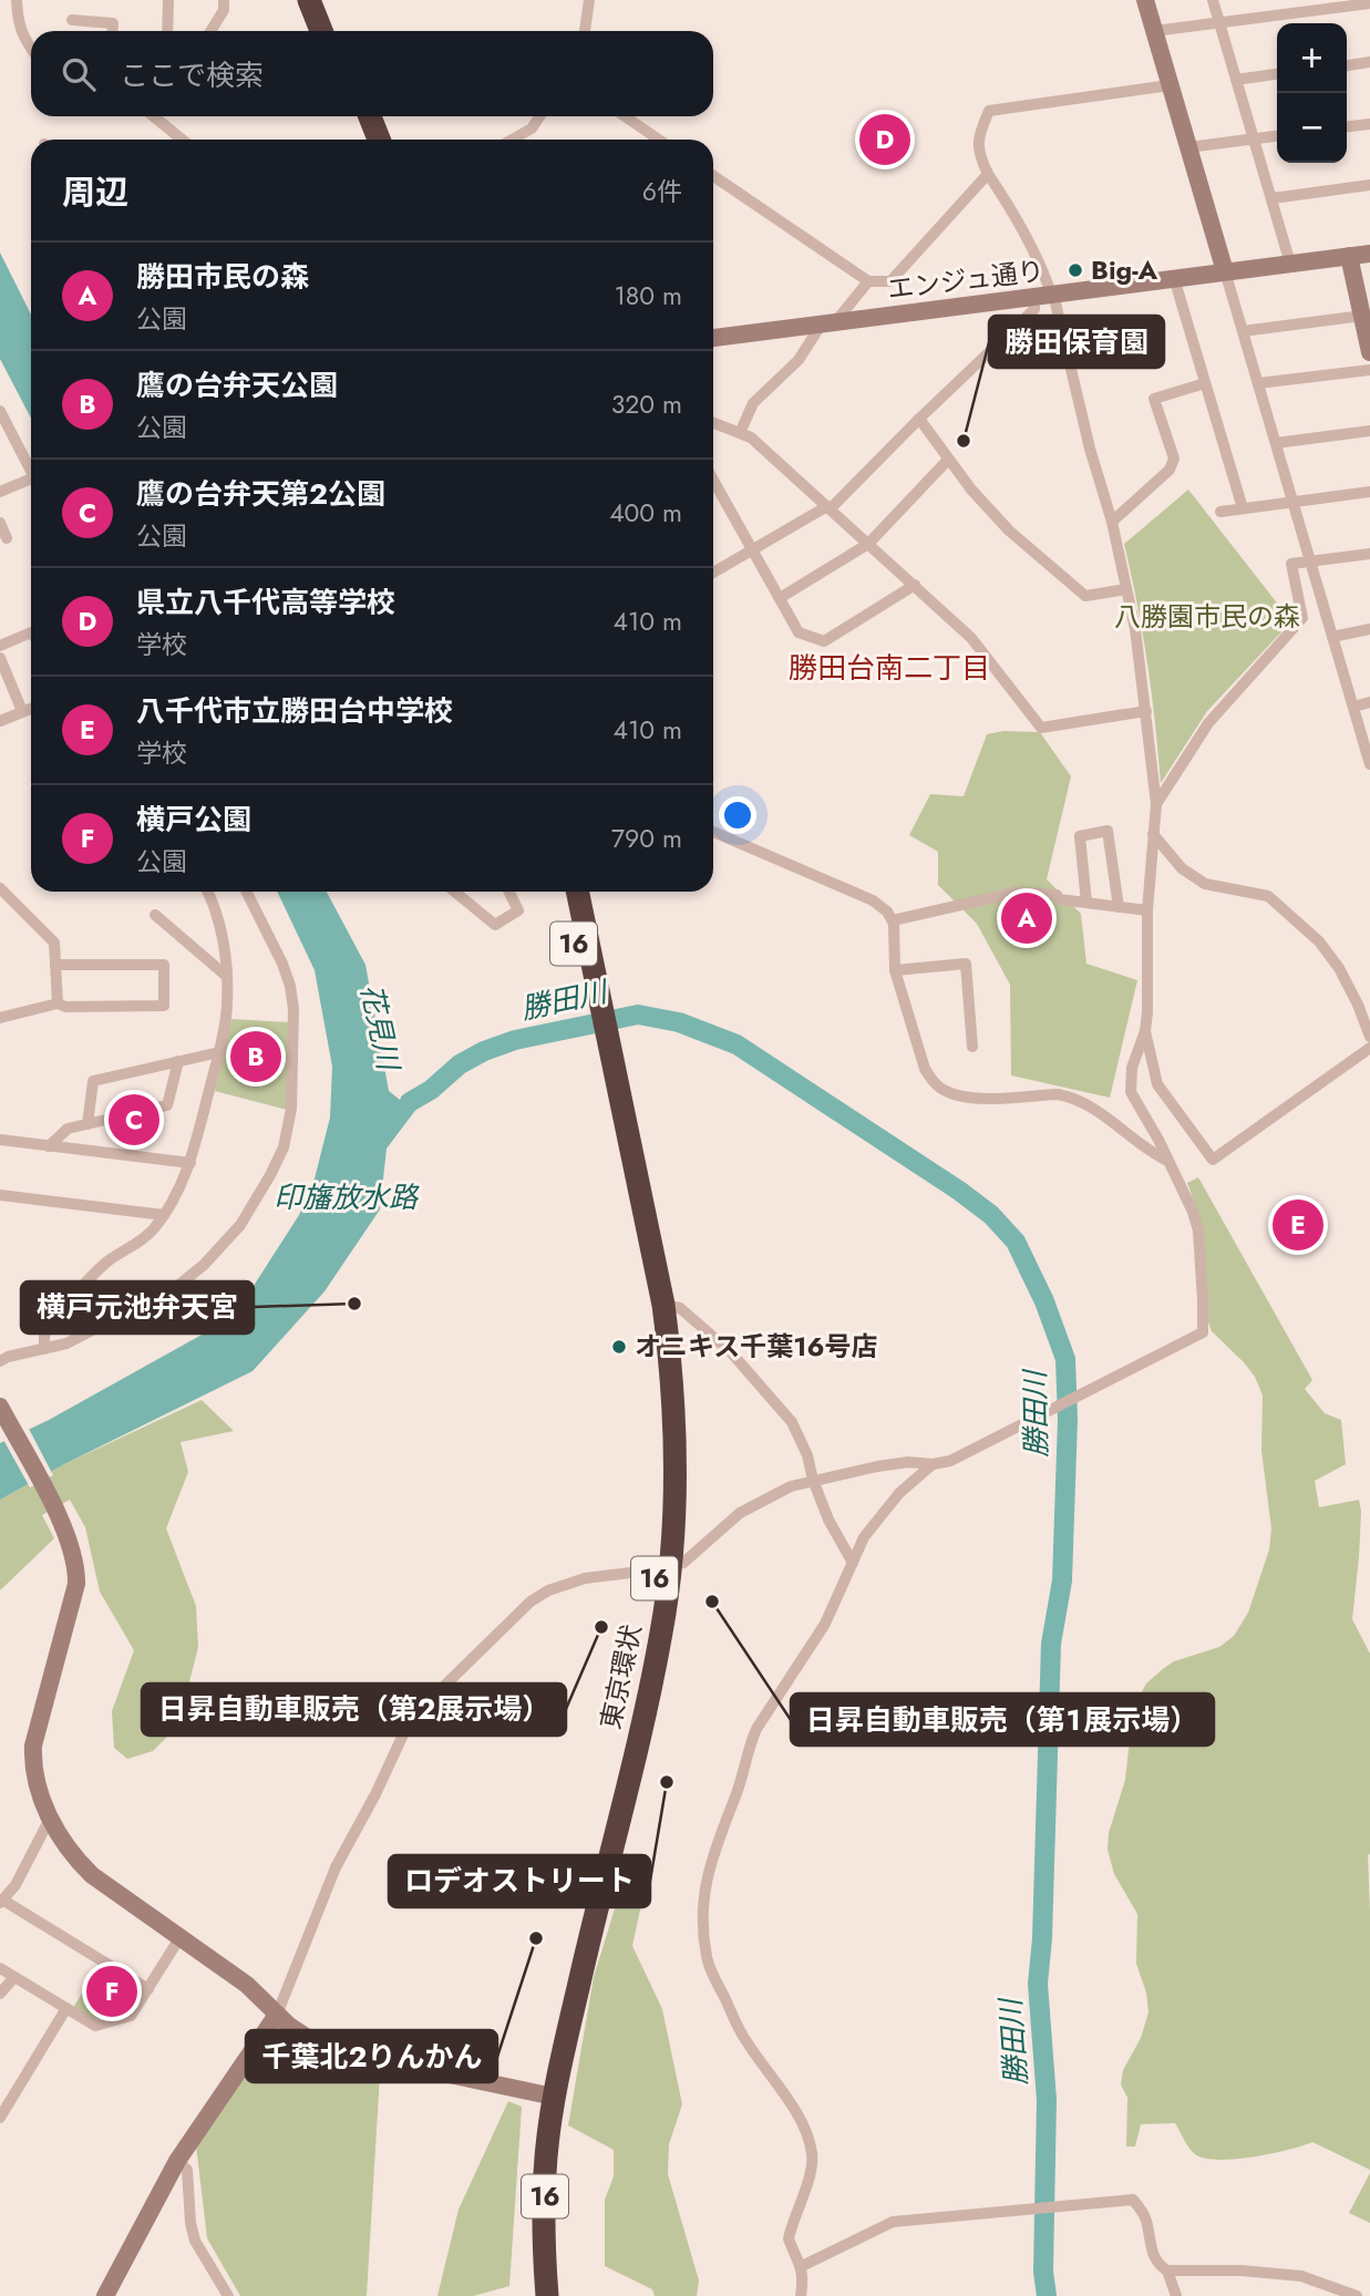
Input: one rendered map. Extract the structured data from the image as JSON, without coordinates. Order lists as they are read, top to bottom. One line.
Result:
{"streets":{"highway":["16","東京環状"],"street":["エンジュ通り"]},"districts":["勝田台南二丁目"],"water":["勝田川","花見川","印旛放水路"],"parks":["八勝園市民の森"],"places":["Big-A","勝田保育園","横戸元池弁天宮","オニキス千葉16号店","日昇自動車販売（第１展示場）","日昇自動車販売（第２展示場）","ロデオストリート","千葉北2りんかん"],"page":{"map_buttons":["+","−"],"search":"ここで検索","pins":["D","A","B","C","E","F"],"heading":["周辺","6件"],"list":[{"mark":"A","name":"勝田市民の森","note":"公園","value":"180 m"},{"mark":"B","name":"鷹の台弁天公園","note":"公園","value":"320 m"},{"mark":"C","name":"鷹の台弁天第2公園","note":"公園","value":"400 m"},{"mark":"D","name":"県立八千代高等学校","note":"学校","value":"410 m"},{"mark":"E","name":"八千代市立勝田台中学校","note":"学校","value":"410 m"},{"mark":"F","name":"横戸公園","note":"公園","value":"790 m"}]}}
